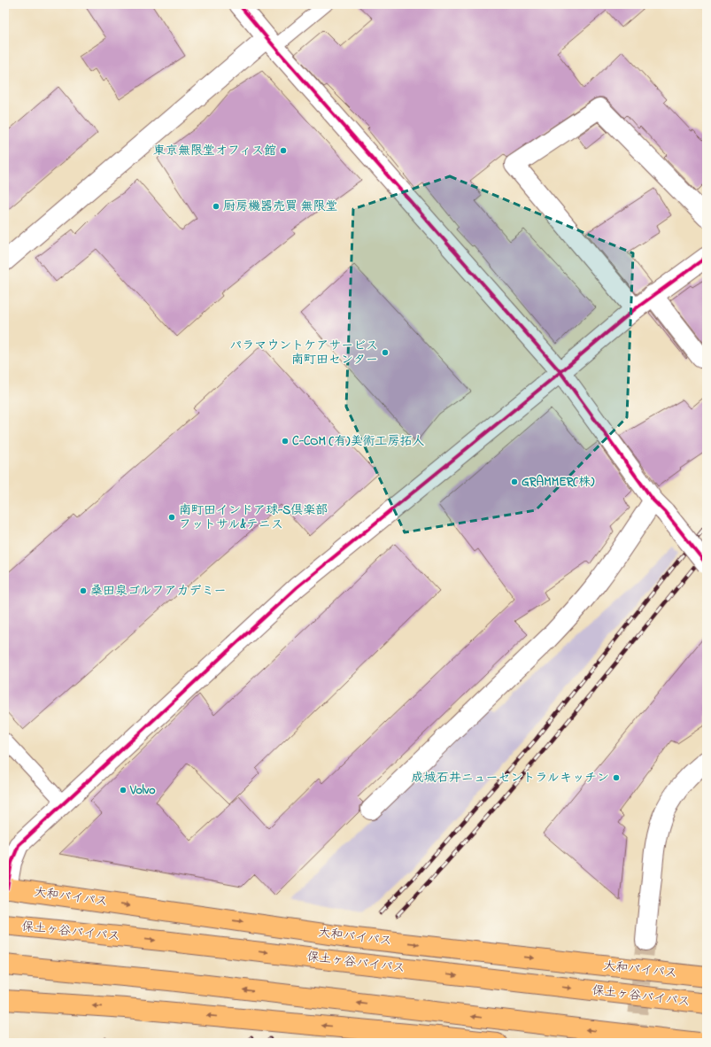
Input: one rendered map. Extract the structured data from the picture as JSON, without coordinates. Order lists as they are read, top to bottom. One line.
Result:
{"streets":{"highway":["大和バイパス","保土ヶ谷バイパス"]},"places":["東京無限堂オフィス館","厨房機器売買 無限堂","パラマウントケアサービス 南町田センター","C-COM (有)美術工房拓人","GRAMMER(株)","南町田インドア球-S倶楽部 フットサル&テニス","桑田泉ゴルフアカデミー","成城石井ニューセントラルキッチン","Volvo"]}
